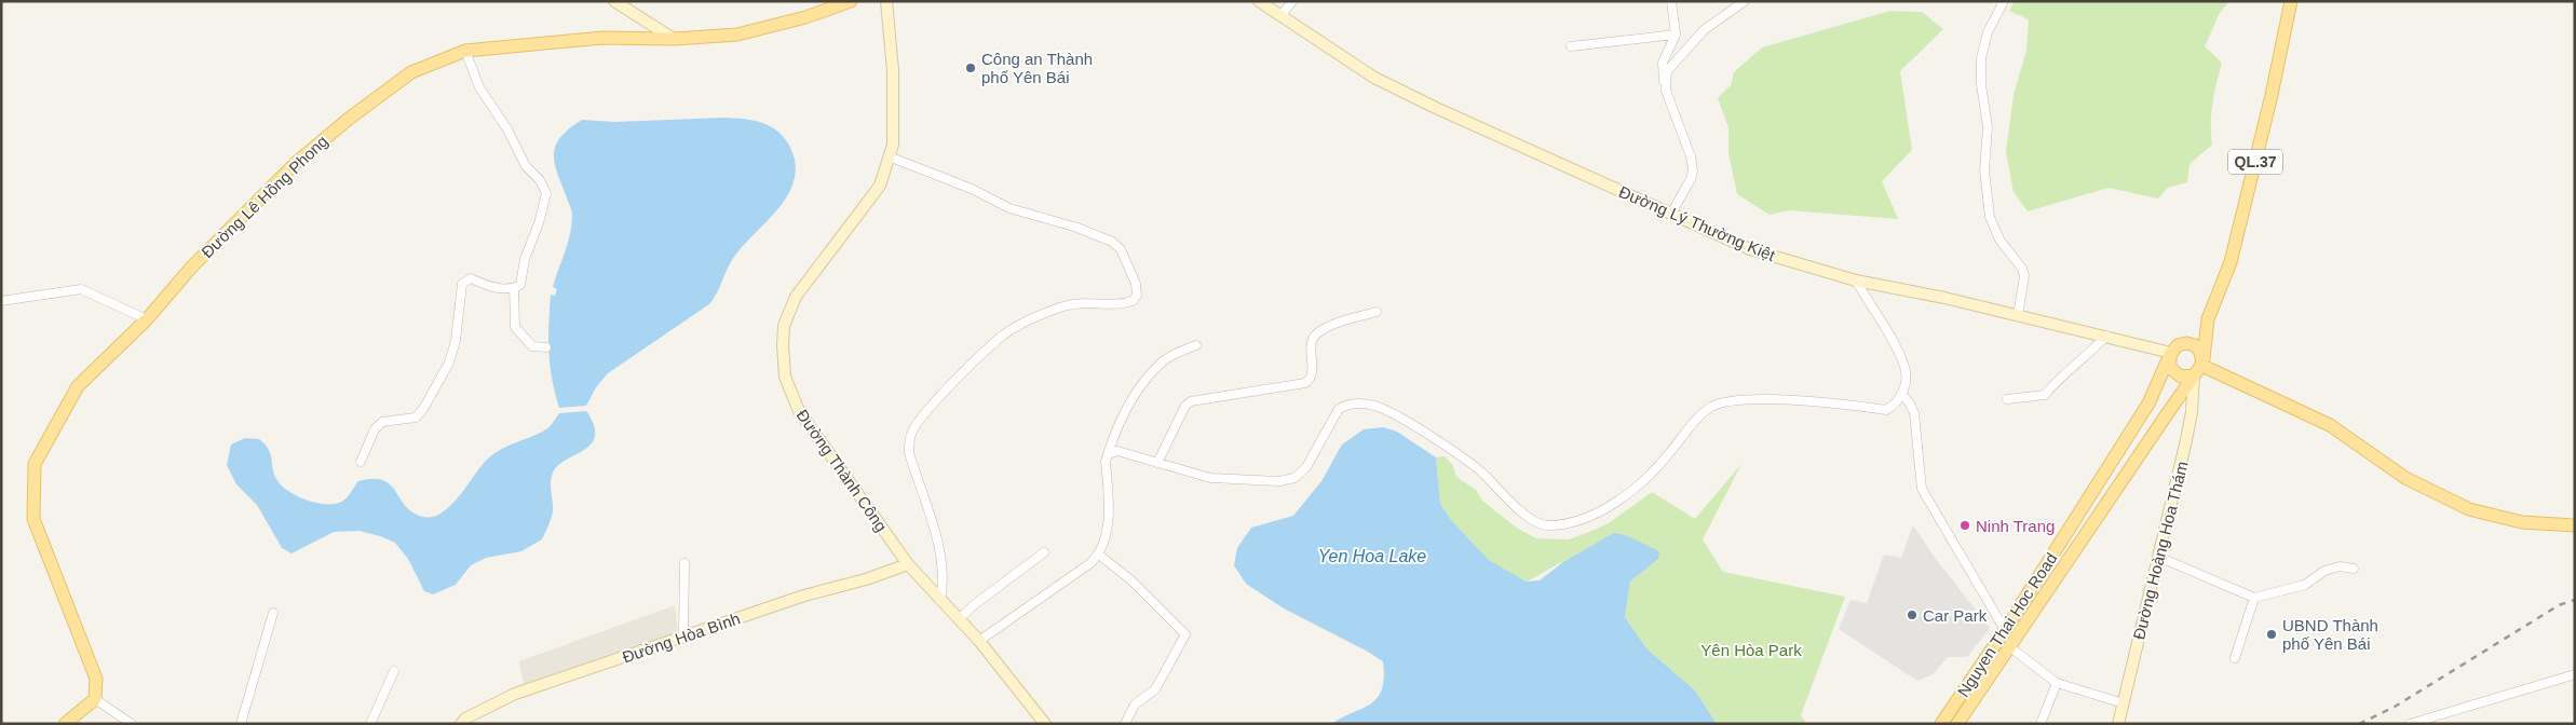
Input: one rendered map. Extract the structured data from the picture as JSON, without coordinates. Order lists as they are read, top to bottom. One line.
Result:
{"streets":{"main road":["QL.37","Đường Lê Hồng Phong","Đường Lý Thường Kiệt","Đường Thành Công","Đường Hoàng Hoa Thám","Nguyen Thai Hoc Road","Đường Hòa Bình"]},"crossings":[["QL.37","Đường Lý Thường Kiệt"],["QL.37","Đường Hoàng Hoa Thám"],["QL.37","Nguyen Thai Hoc Road"],["Đường Lý Thường Kiệt","Đường Hoàng Hoa Thám"],["Đường Lý Thường Kiệt","Nguyen Thai Hoc Road"],["Đường Thành Công","Đường Hòa Bình"],["Đường Hoàng Hoa Thám","Nguyen Thai Hoc Road"]],"water":["Yen Hoa Lake"],"parks":["Yên Hòa Park"],"places":["Công an Thành phố Yên Bái","Ninh Trang","Car Park","UBND Thành phố Yên Bái"]}
